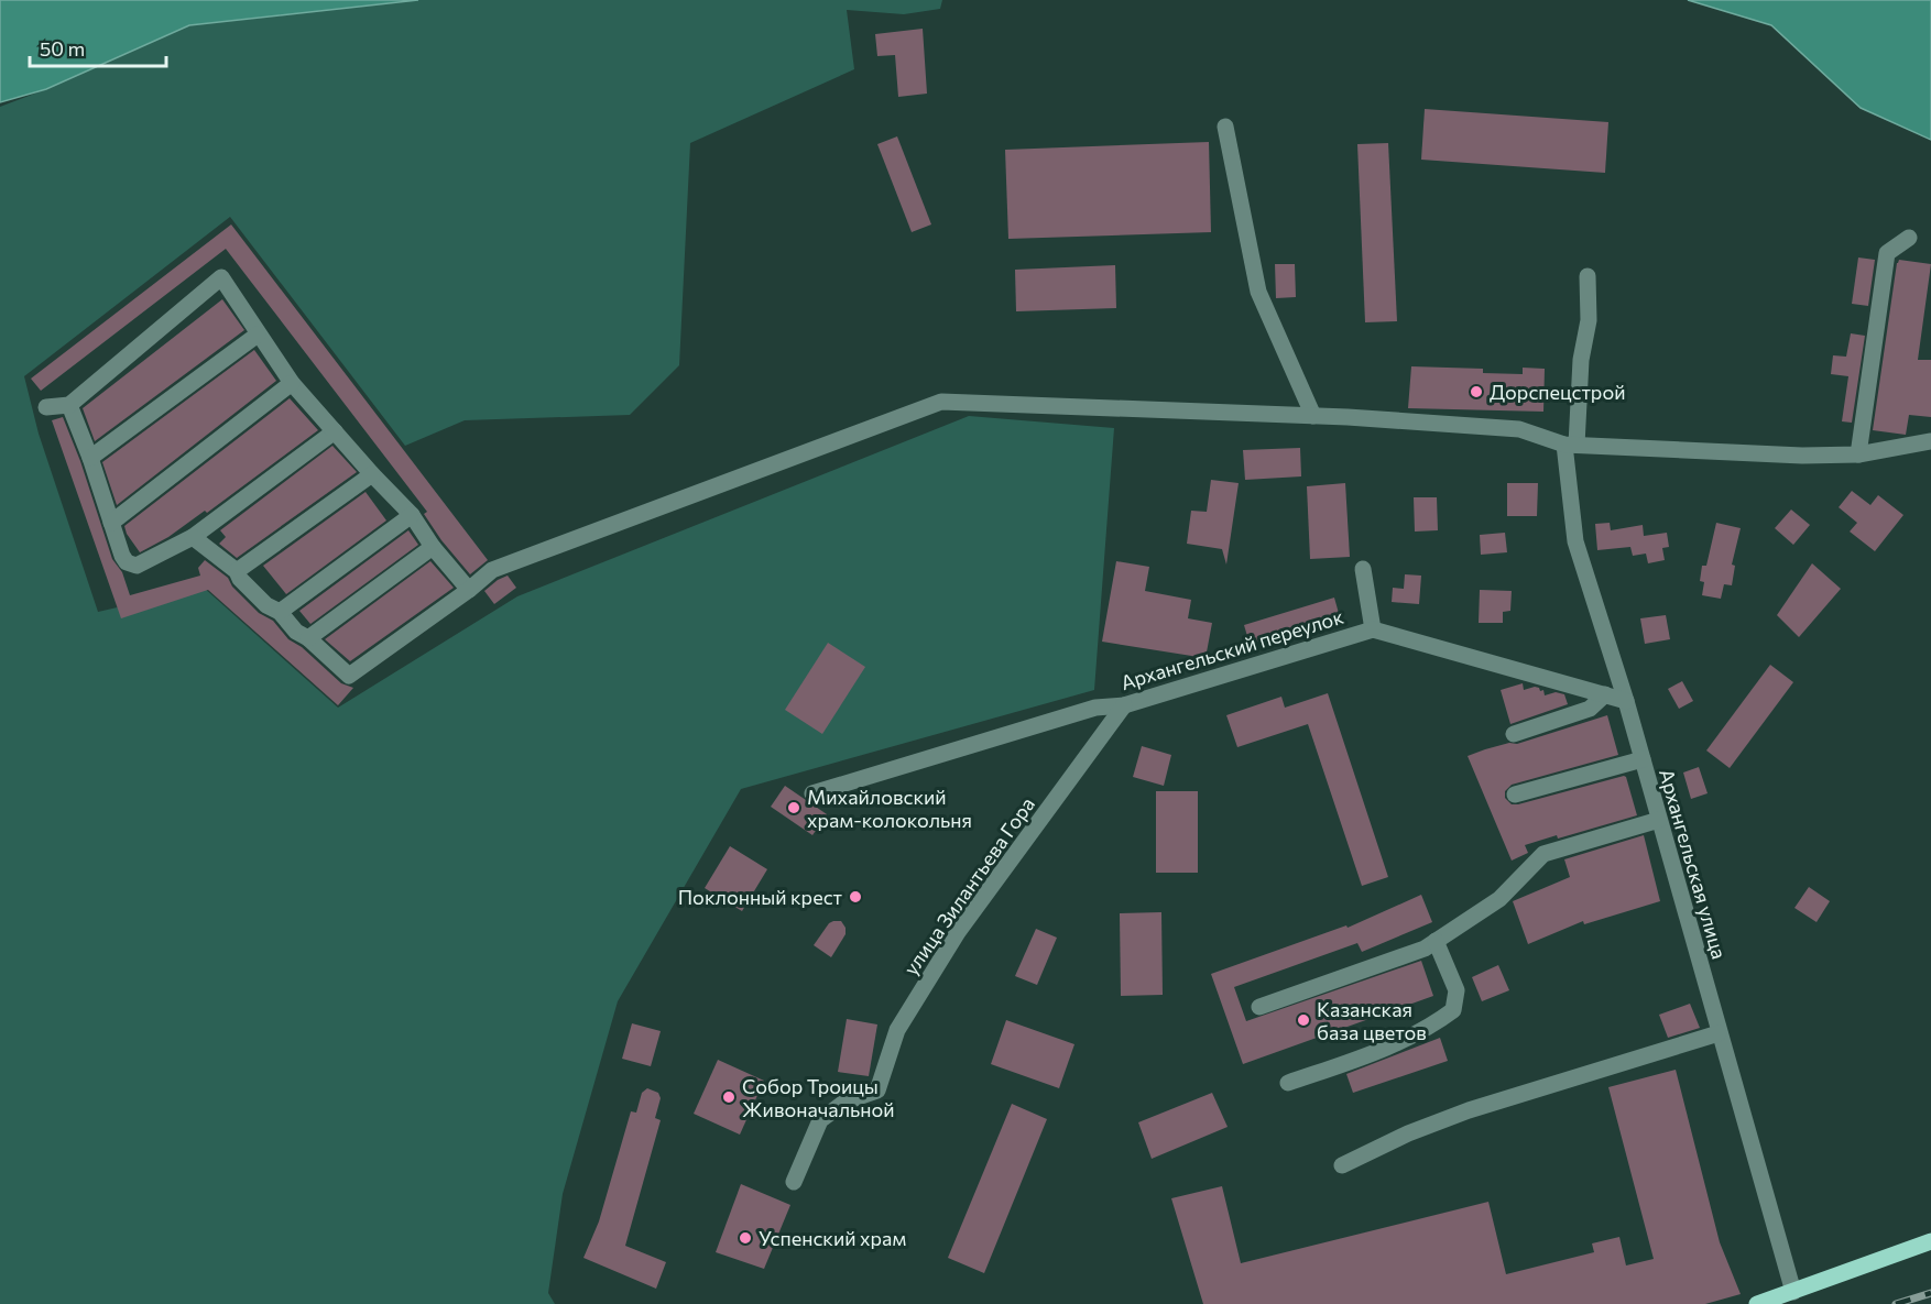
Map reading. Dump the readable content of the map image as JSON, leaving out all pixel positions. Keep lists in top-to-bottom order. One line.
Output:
{"streets":{"street":["Архангельский переулок","Архангельская улица","улица Зилантьева Гора"]},"crossings":[["Архангельский переулок","Архангельская улица"],["Архангельский переулок","улица Зилантьева Гора"]],"places":["Дорспецстрой","Михайловский храм-колокольня","Поклонный крест","Казанская база цветов","Собор Троицы Живоначальной","Успенский храм"],"scale_bar":"50 m"}
